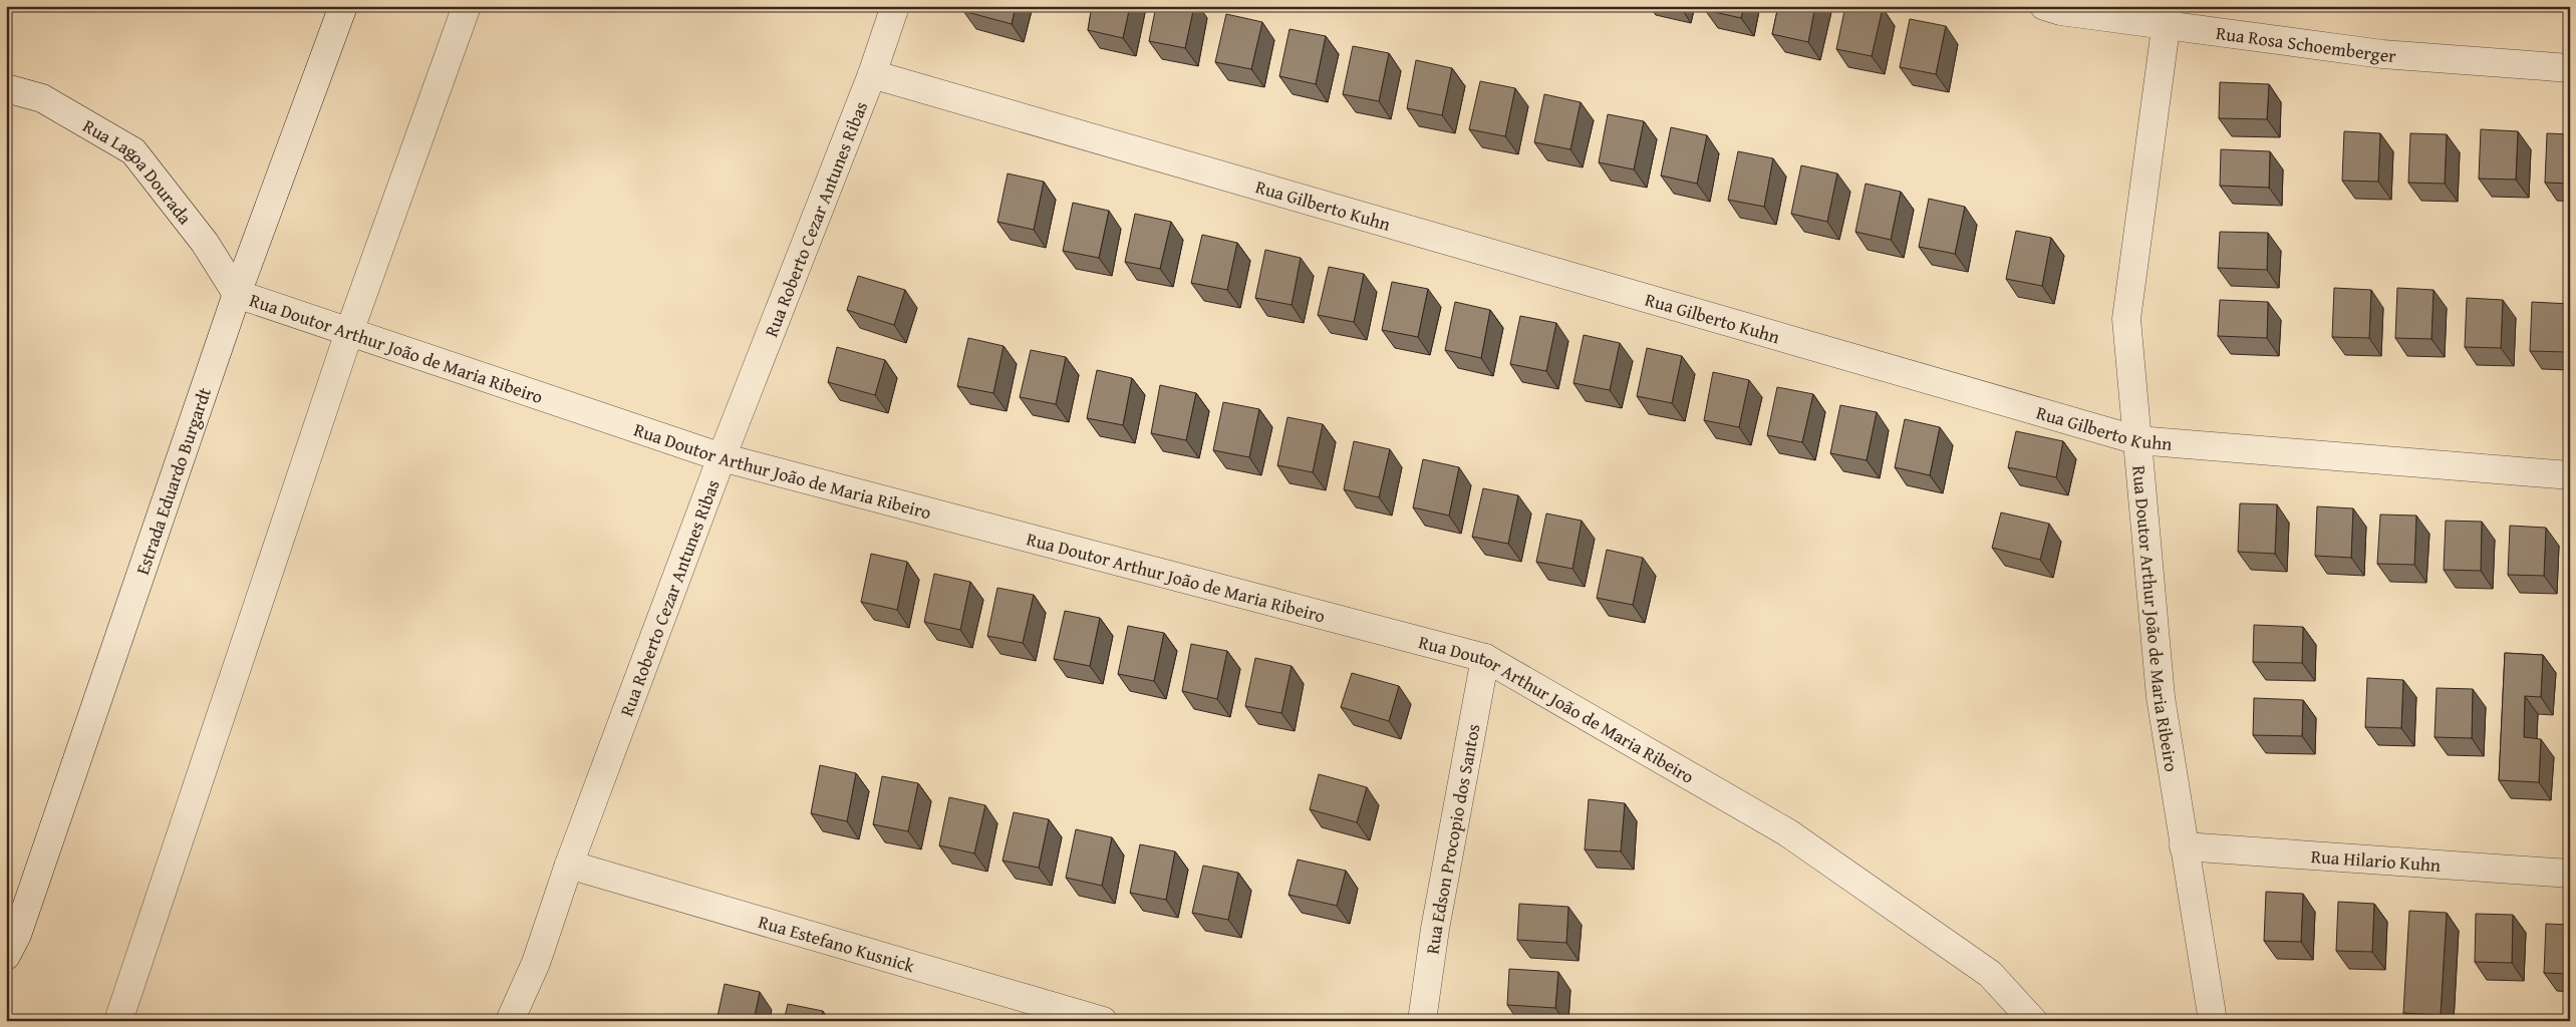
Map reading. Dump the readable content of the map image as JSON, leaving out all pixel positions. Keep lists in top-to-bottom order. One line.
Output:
{"streets":{"street":["Rua Rosa Schoemberger","Rua Lagoa Dourada","Rua Gilberto Kuhn","Rua Roberto Cezar Antunes Ribas","Rua Doutor Arthur João de Maria Ribeiro","Estrada Eduardo Burgardt","Rua Edson Procopio dos Santos","Rua Hilario Kuhn","Rua Estefano Kusnick"]},"crossings":[["Rua Rosa Schoemberger","Rua Doutor Arthur João de Maria Ribeiro"],["Rua Lagoa Dourada","Rua Doutor Arthur João de Maria Ribeiro"],["Rua Lagoa Dourada","Estrada Eduardo Burgardt"],["Rua Gilberto Kuhn","Rua Roberto Cezar Antunes Ribas"],["Rua Gilberto Kuhn","Rua Doutor Arthur João de Maria Ribeiro"],["Rua Roberto Cezar Antunes Ribas","Rua Doutor Arthur João de Maria Ribeiro"],["Rua Roberto Cezar Antunes Ribas","Rua Estefano Kusnick"],["Rua Doutor Arthur João de Maria Ribeiro","Estrada Eduardo Burgardt"],["Rua Doutor Arthur João de Maria Ribeiro","Rua Edson Procopio dos Santos"],["Rua Doutor Arthur João de Maria Ribeiro","Rua Hilario Kuhn"]]}
